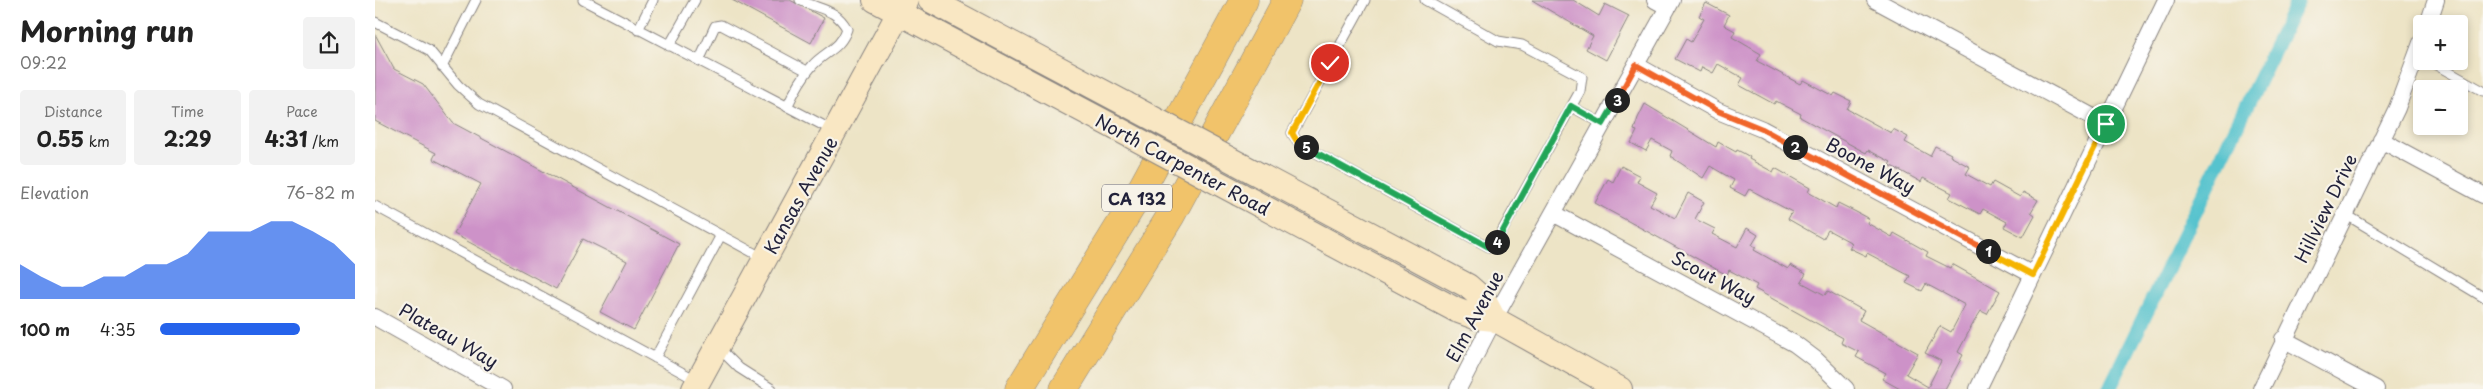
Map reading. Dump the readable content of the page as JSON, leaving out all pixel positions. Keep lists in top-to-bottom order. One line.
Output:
{"streets":{"highway":["CA 132"],"main road":["North Carpenter Road","Kansas Avenue"],"street":["Boone Way","Hillview Drive","Scout Way","Elm Avenue","Plateau Way"]},"crossings":[["North Carpenter Road","Kansas Avenue"],["North Carpenter Road","Elm Avenue"],["Boone Way","Elm Avenue"],["Scout Way","Elm Avenue"]],"page":{"heading":["Morning run","09:22"],"map_buttons":["+","−"],"stats":[["Distance","0.55 km"],["Time","2:29"],["Pace","4:31 /km"]],"pins":["3","2","5","4","1"],"chart":["Elevation","76–82 m"],"list":[{"name":"100 m","note":"4:35"}]}}
